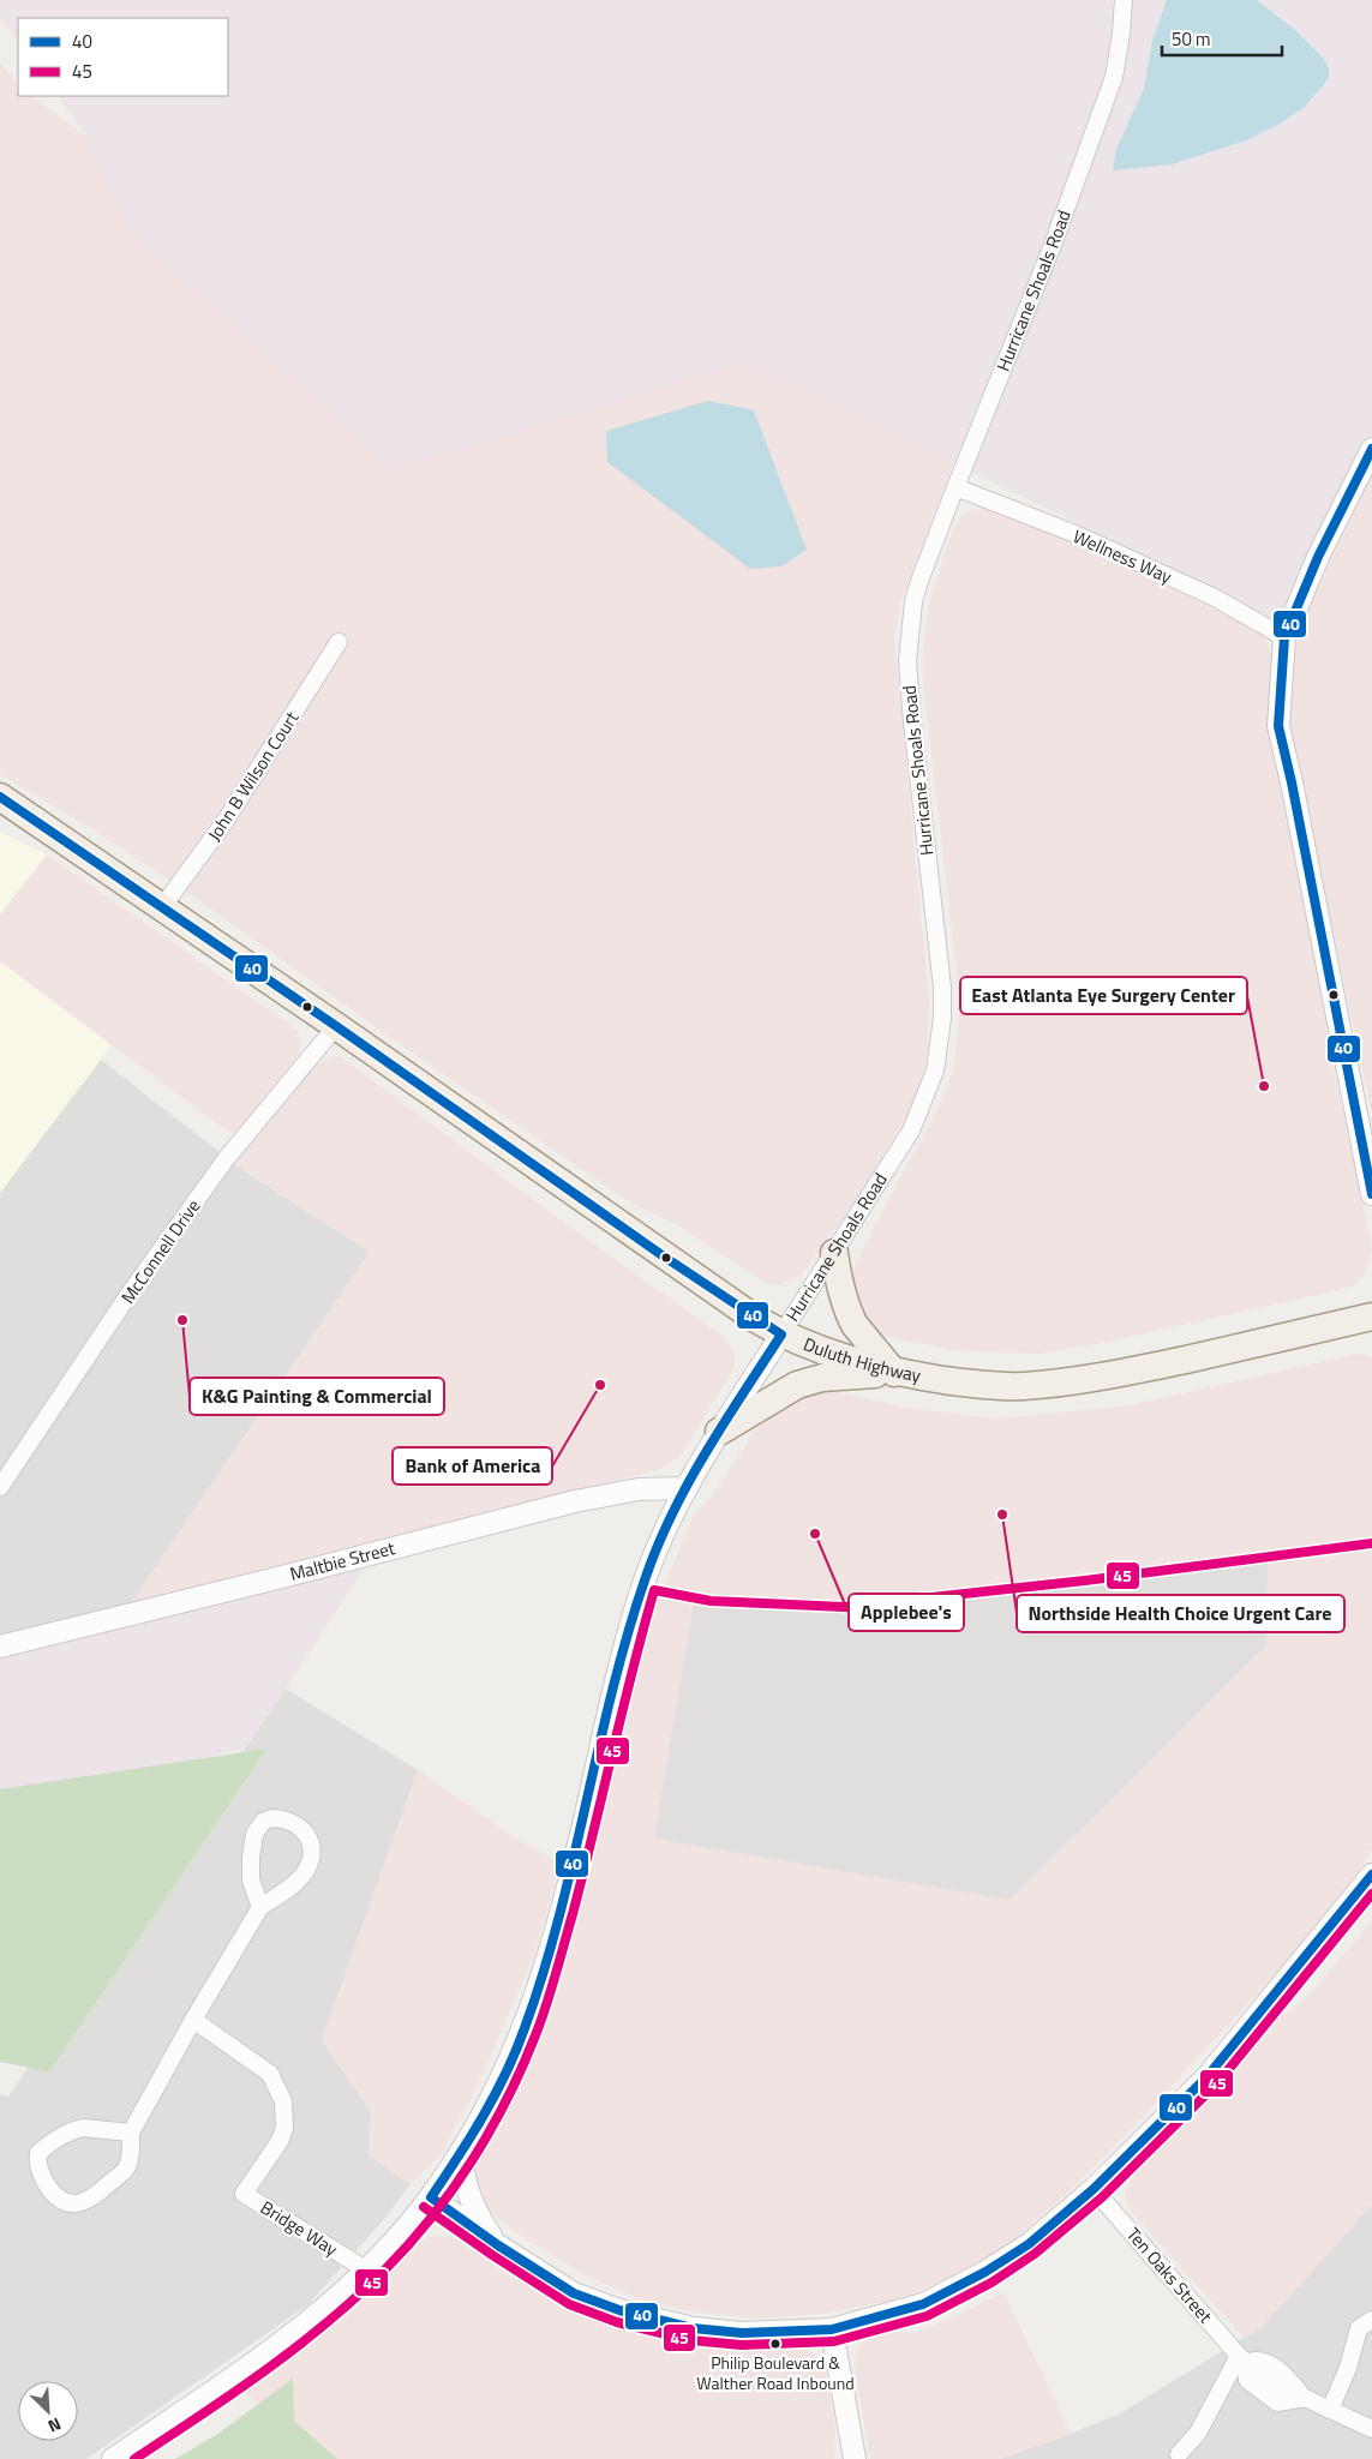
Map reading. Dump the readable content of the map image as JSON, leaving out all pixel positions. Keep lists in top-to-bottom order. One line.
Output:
{"streets":{"main road":["Duluth Highway"],"street":["Hurricane Shoals Road","Wellness Way","John B Wilson Court","McConnell Drive","Maltbie Street","Bridge Way","Ten Oaks Street"]},"crossings":[["Hurricane Shoals Road","Wellness Way"],["Hurricane Shoals Road","Duluth Highway"],["Hurricane Shoals Road","Maltbie Street"],["Hurricane Shoals Road","Bridge Way"],["John B Wilson Court","Duluth Highway"],["McConnell Drive","Duluth Highway"]],"places":["East Atlanta Eye Surgery Center","K&G Painting & Commercial","Bank of America","Northside Health Choice Urgent Care","Applebee's","Philip Boulevard & Walther Road Inbound"],"lines":["transit line 40","transit line 45"],"legend":["40","45"],"scale_bar":"50 m","north":"bottom right"}
